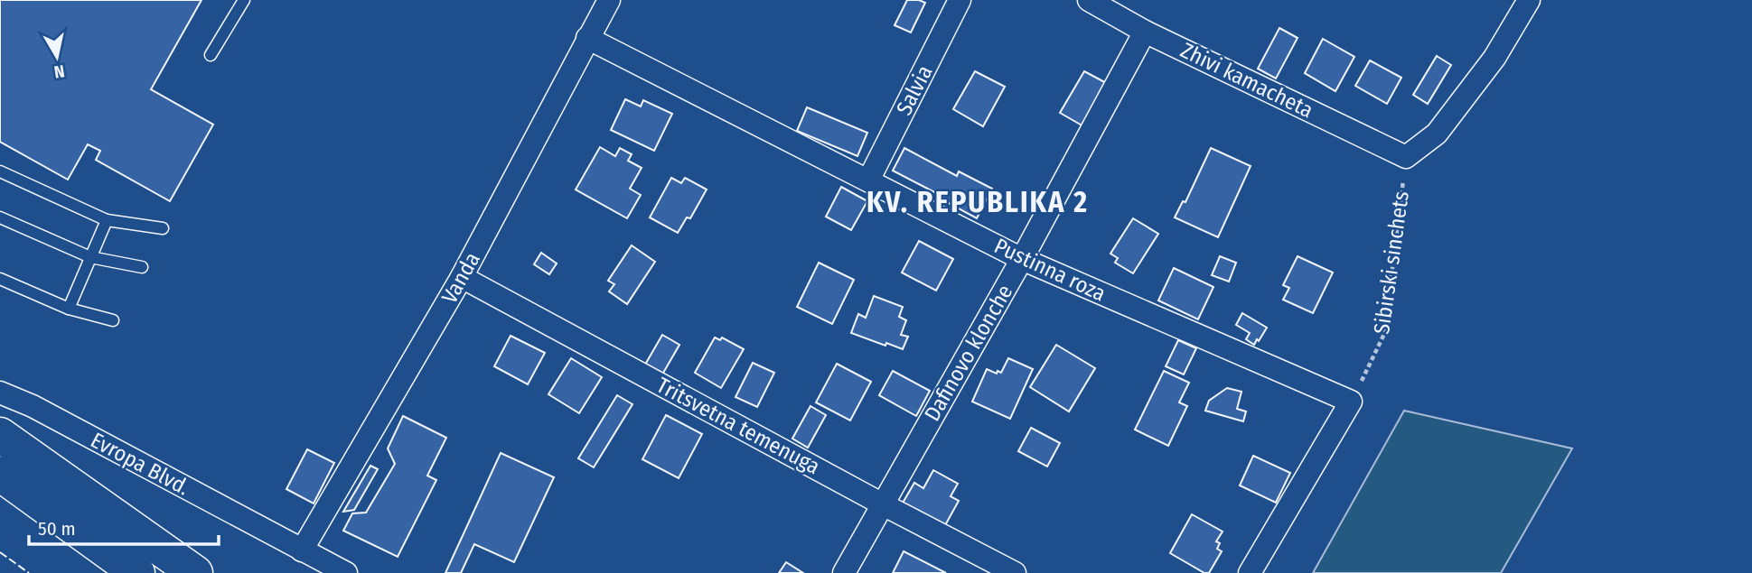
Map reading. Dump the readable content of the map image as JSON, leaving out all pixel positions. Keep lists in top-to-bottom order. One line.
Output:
{"streets":{"street":["Zhivi kamacheta","Salvia","Pustinna roza","Vanda","Dafinovo klonche","Tritsvetna temenuga","Evropa Blvd."],"path":["Sibirski sinchets"]},"crossings":[["Zhivi kamacheta","Sibirski sinchets"],["Zhivi kamacheta","Dafinovo klonche"],["Salvia","Pustinna roza"],["Sibirski sinchets","Pustinna roza"],["Pustinna roza","Vanda"],["Pustinna roza","Dafinovo klonche"],["Vanda","Tritsvetna temenuga"],["Vanda","Evropa Blvd."],["Dafinovo klonche","Tritsvetna temenuga"]],"districts":["KV. REPUBLIKA 2"],"scale_bar":"50 m","north":"bottom"}
